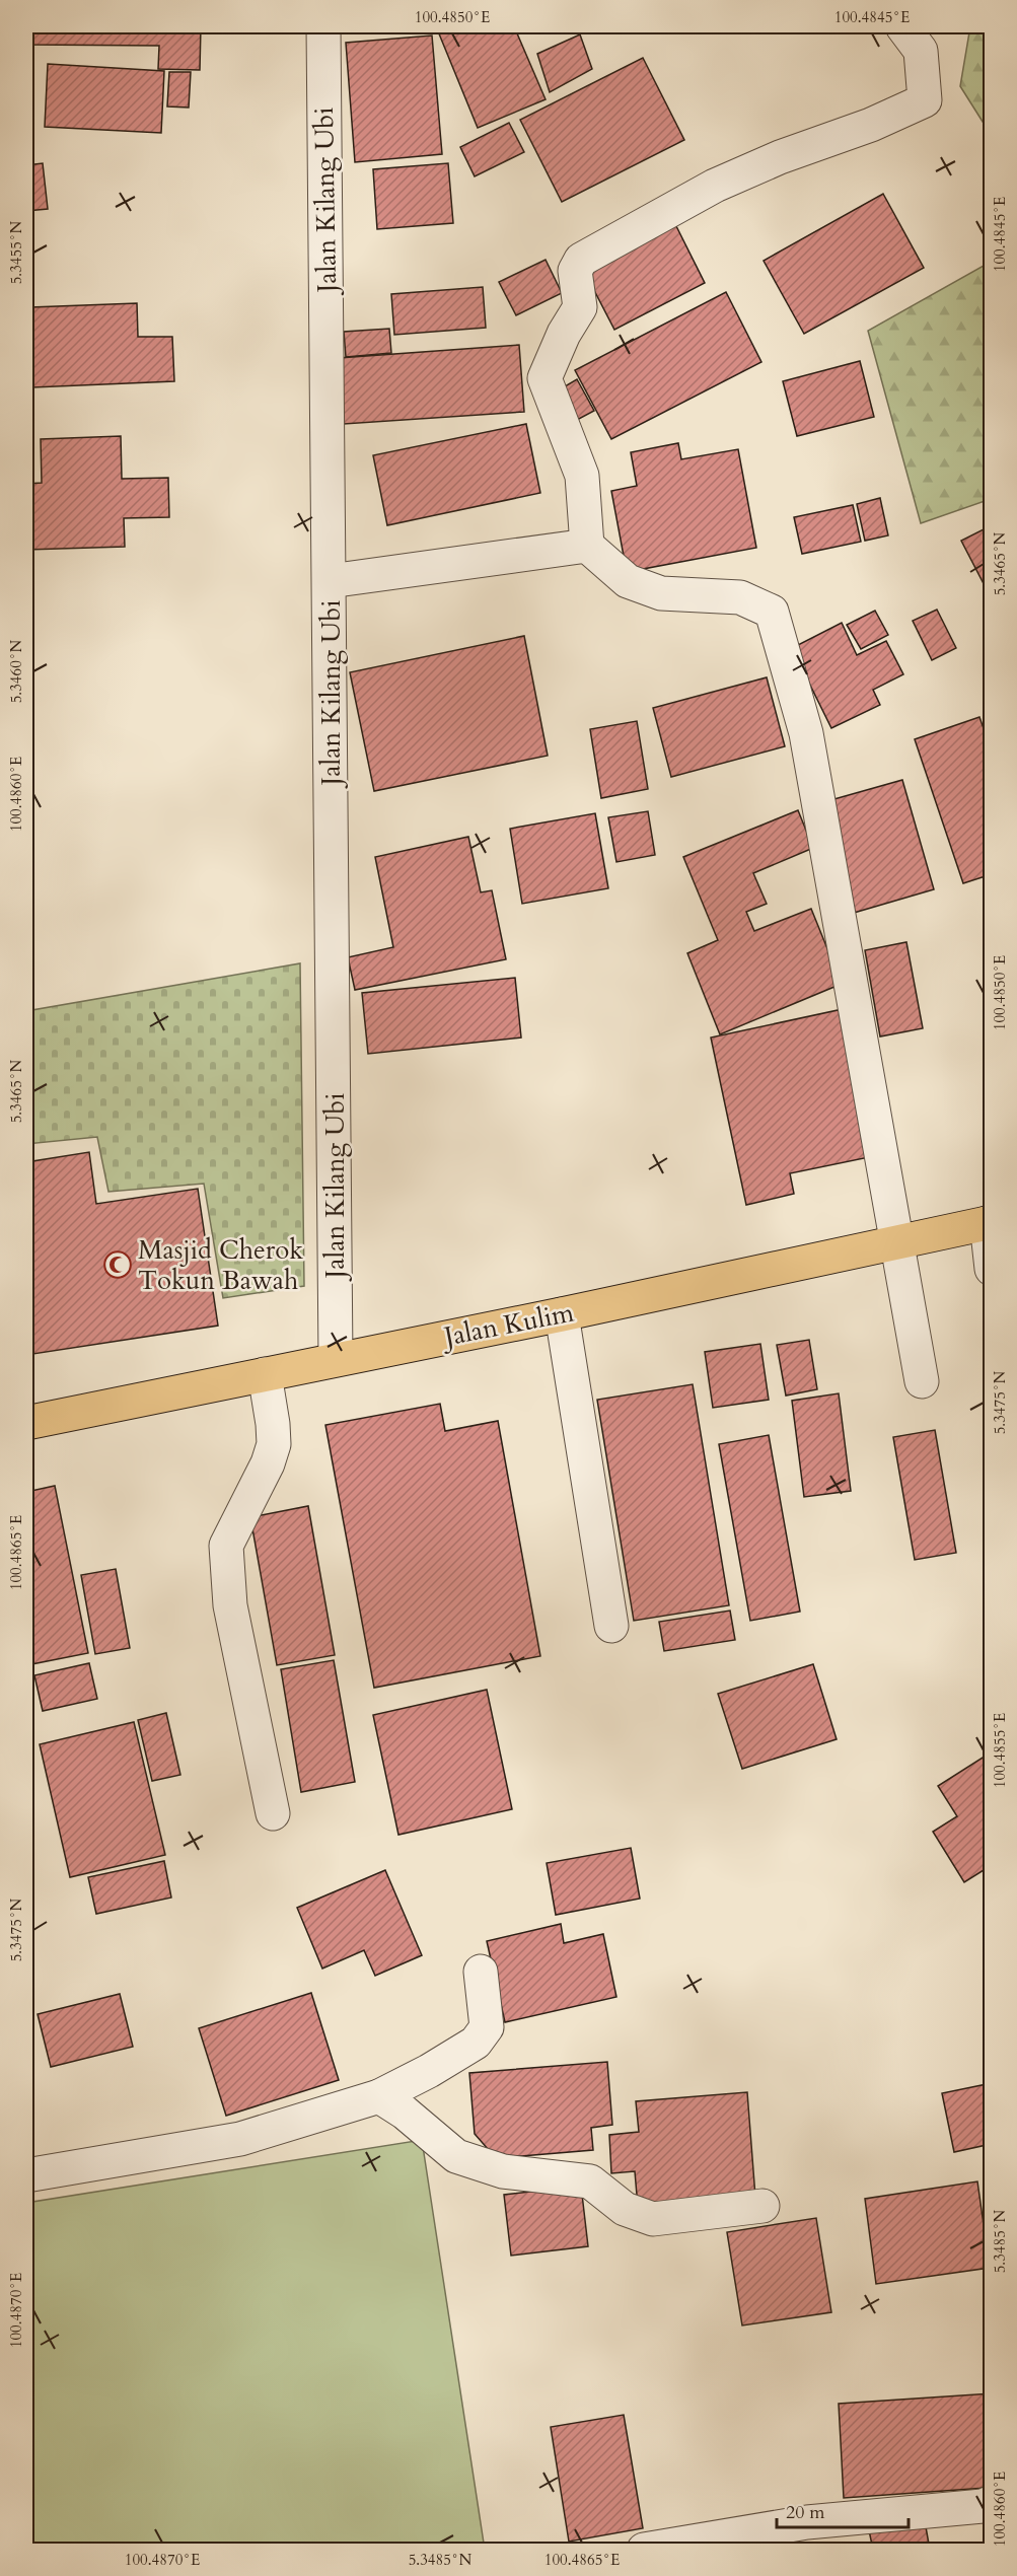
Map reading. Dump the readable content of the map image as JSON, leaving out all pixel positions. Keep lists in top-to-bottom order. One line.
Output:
{"streets":{"main road":["Jalan Kulim"],"street":["Jalan Kilang Ubi"]},"crossings":[["Jalan Kilang Ubi","Jalan Kulim"]],"places":{"mosque":["Masjid Cherok Tokun Bawah"]},"scale_bar":"20 m","coordinates":["100.4850°E","100.4845°E","5.3455°N","5.3465°N","5.3460°N","100.4860°E","5.3475°N","100.4865°E","100.4855°E","5.3485°N","100.4870°E"]}
